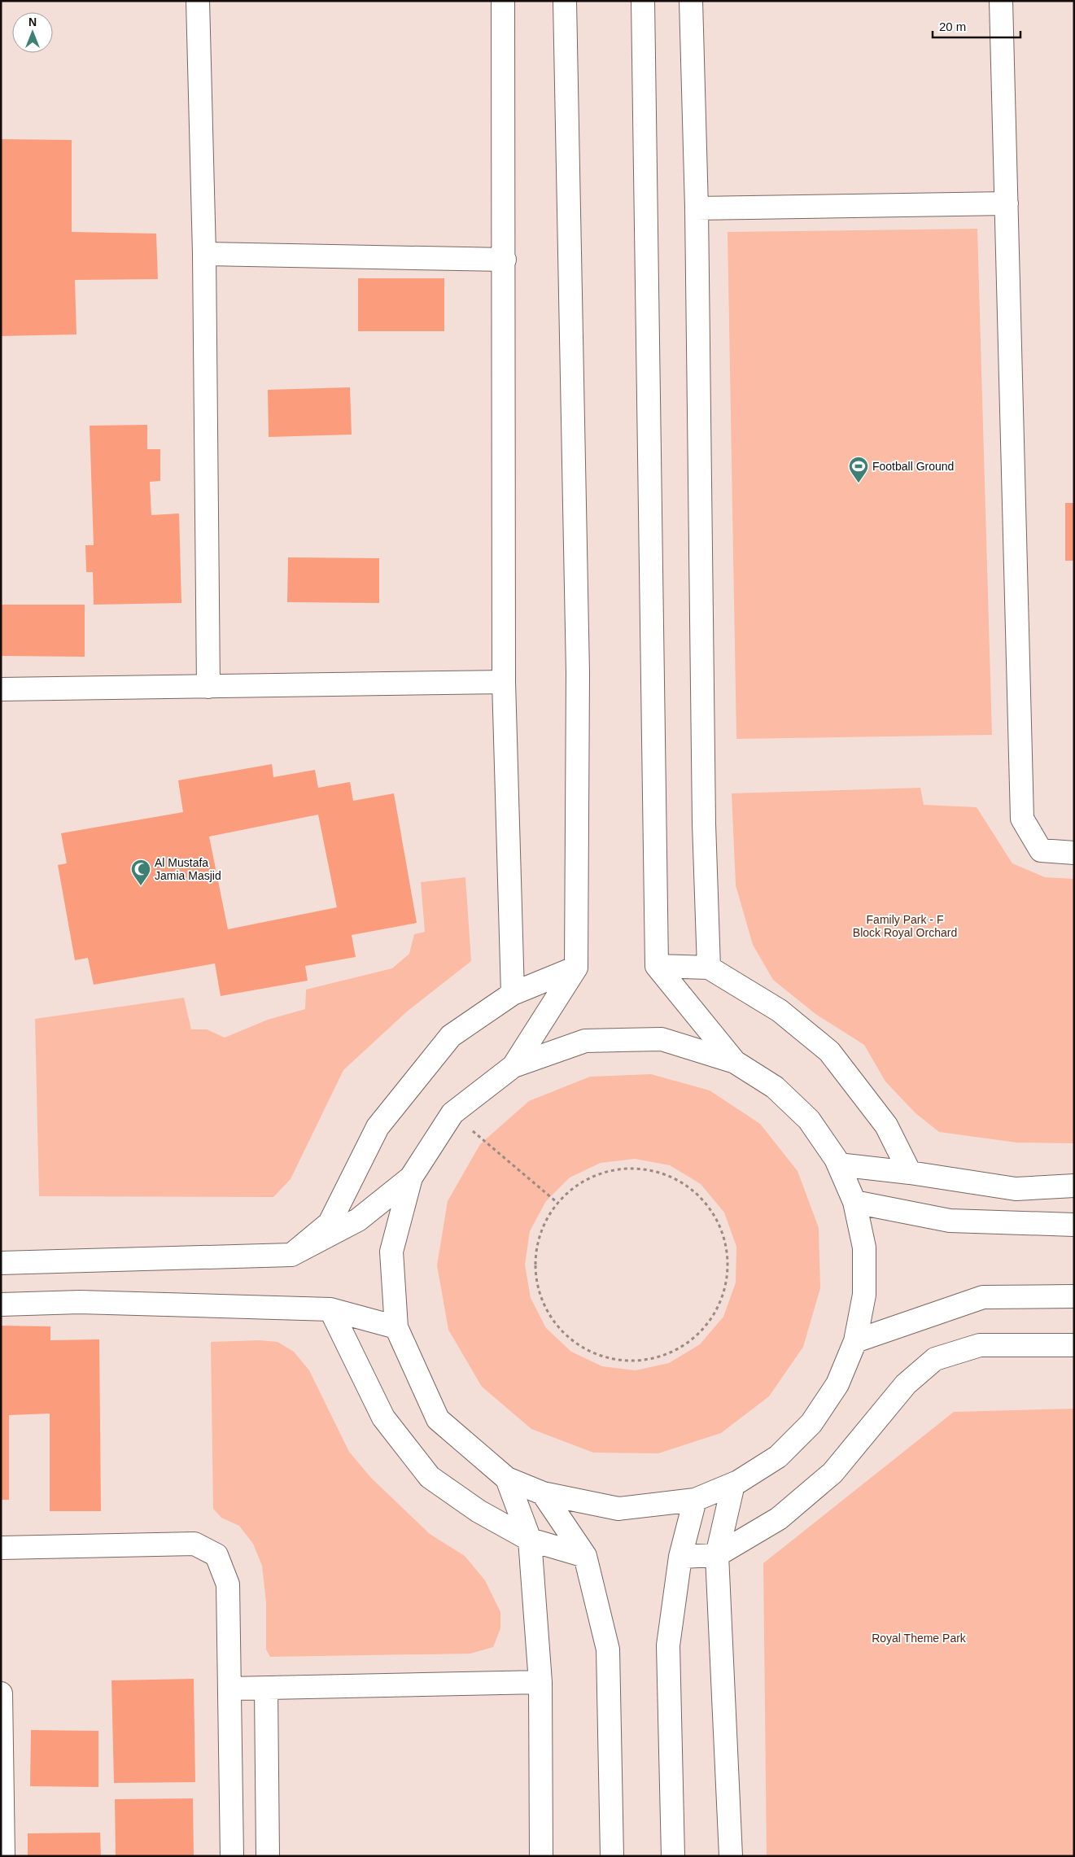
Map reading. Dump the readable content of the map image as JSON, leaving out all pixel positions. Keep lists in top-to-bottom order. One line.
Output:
{"parks":["Family Park - F Block Royal Orchard","Royal Theme Park"],"places":{"sports":["Football Ground"],"mosque":["Al Mustafa Jamia Masjid"]},"scale_bar":"20 m","north":"top"}
